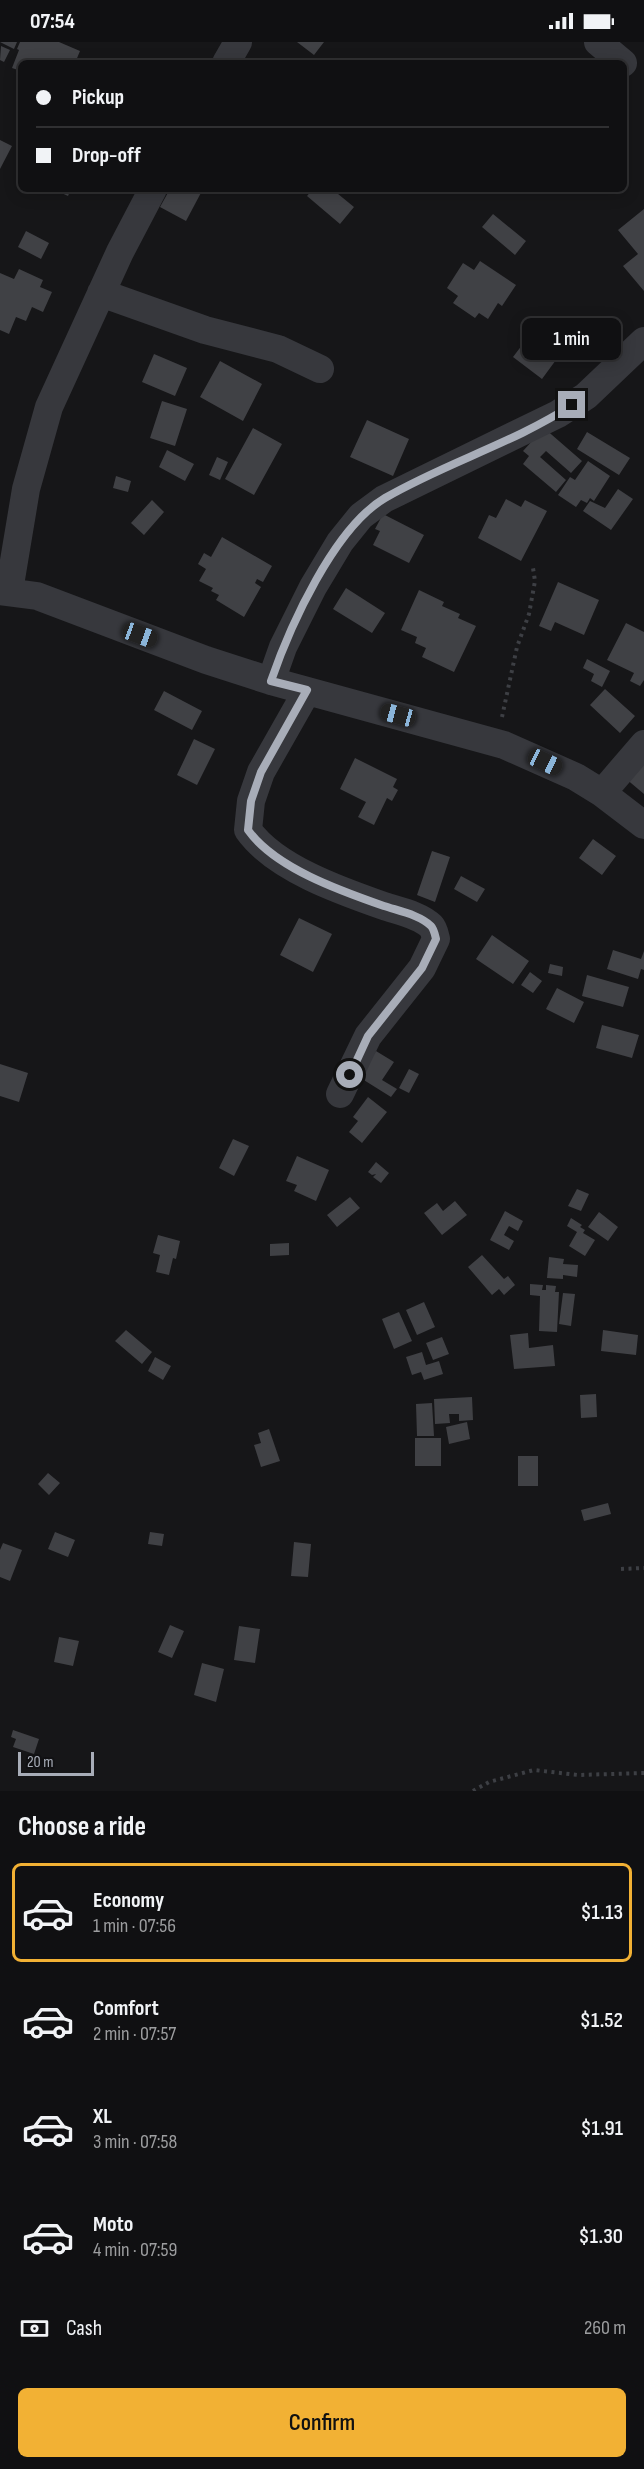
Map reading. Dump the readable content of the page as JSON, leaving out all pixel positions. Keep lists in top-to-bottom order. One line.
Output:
{"scale_bar":"20 m","page":{"status":"07:54","banner":["Pickup","Drop-off"],"bubble":"1 min","scale":"20 m","heading":"Choose a ride","list":[{"name":"Economy","note":"1 min · 07:56","value":"$1.13"},{"name":"Comfort","note":"2 min · 07:57","value":"$1.52"},{"name":"XL","note":"3 min · 07:58","value":"$1.91"},{"name":"Moto","note":"4 min · 07:59","value":"$1.30"}],"pay":["Cash","260 m"],"buttons":"Confirm"}}
